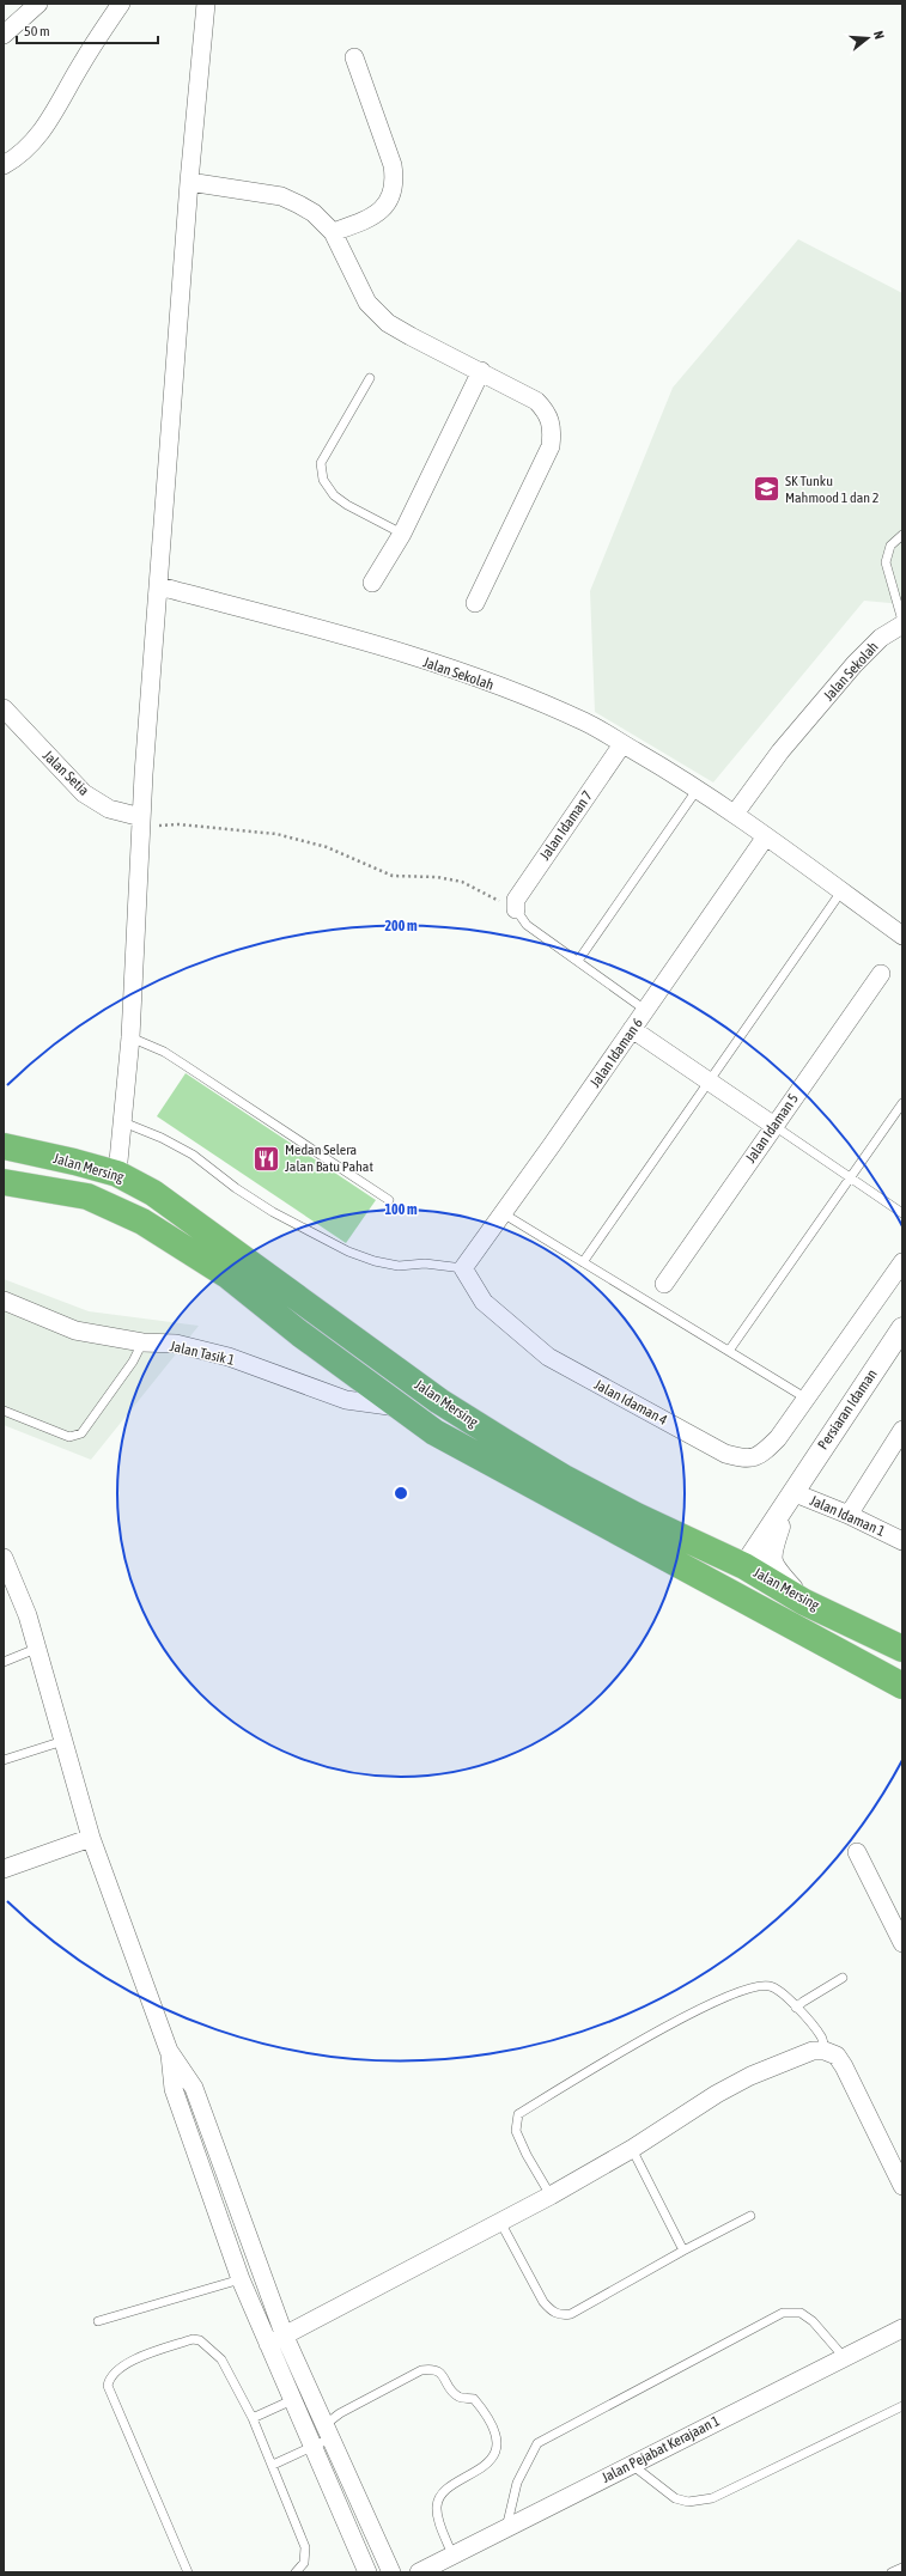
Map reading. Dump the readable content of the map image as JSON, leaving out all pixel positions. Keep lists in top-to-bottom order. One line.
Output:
{"streets":{"highway":["Jalan Mersing"],"street":["Jalan Sekolah","Jalan Setia","Jalan Idaman 7","Jalan Idaman 6","Jalan Idaman 5","Jalan Tasik 1","Jalan Idaman 4","Persiaran Idaman","Jalan Idaman 1","Jalan Pejabat Kerajaan 1"]},"crossings":[["Jalan Sekolah","Jalan Idaman 7"],["Jalan Sekolah","Jalan Idaman 6"],["Jalan Idaman 6","Jalan Idaman 4"],["Jalan Mersing","Persiaran Idaman"],["Persiaran Idaman","Jalan Idaman 1"]],"places":{"school or university":["SK Tunku Mahmood 1 dan 2"],"restaurant":["Medan Selera Jalan Batu Pahat"]},"scale_bar":"50 m","north":"right","rings":["200 m","100 m"]}
